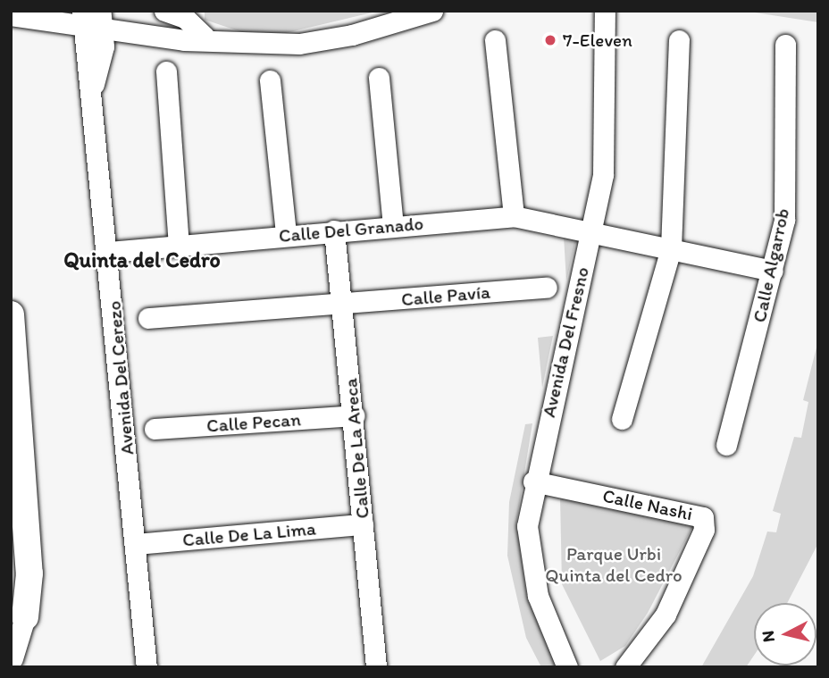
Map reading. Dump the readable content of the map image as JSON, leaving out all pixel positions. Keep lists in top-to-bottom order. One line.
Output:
{"streets":{"street":["Calle Del Granado","Calle Algarrob","Calle Pavía","Avenida Del Fresno","Avenida Del Cerezo","Calle Pecan","Calle De La Areca","Calle Nashi","Calle De La Lima"]},"crossings":[["Calle Del Granado","Calle Algarrob"],["Calle Del Granado","Avenida Del Fresno"],["Calle Del Granado","Avenida Del Cerezo"],["Calle Del Granado","Calle De La Areca"],["Calle Pavía","Calle De La Areca"],["Avenida Del Fresno","Calle Nashi"],["Avenida Del Cerezo","Calle De La Lima"],["Calle Pecan","Calle De La Areca"],["Calle De La Areca","Calle De La Lima"]],"districts":["Quinta del Cedro"],"parks":["Parque Urbi Quinta del Cedro"],"places":["7-Eleven"],"north":"left"}
